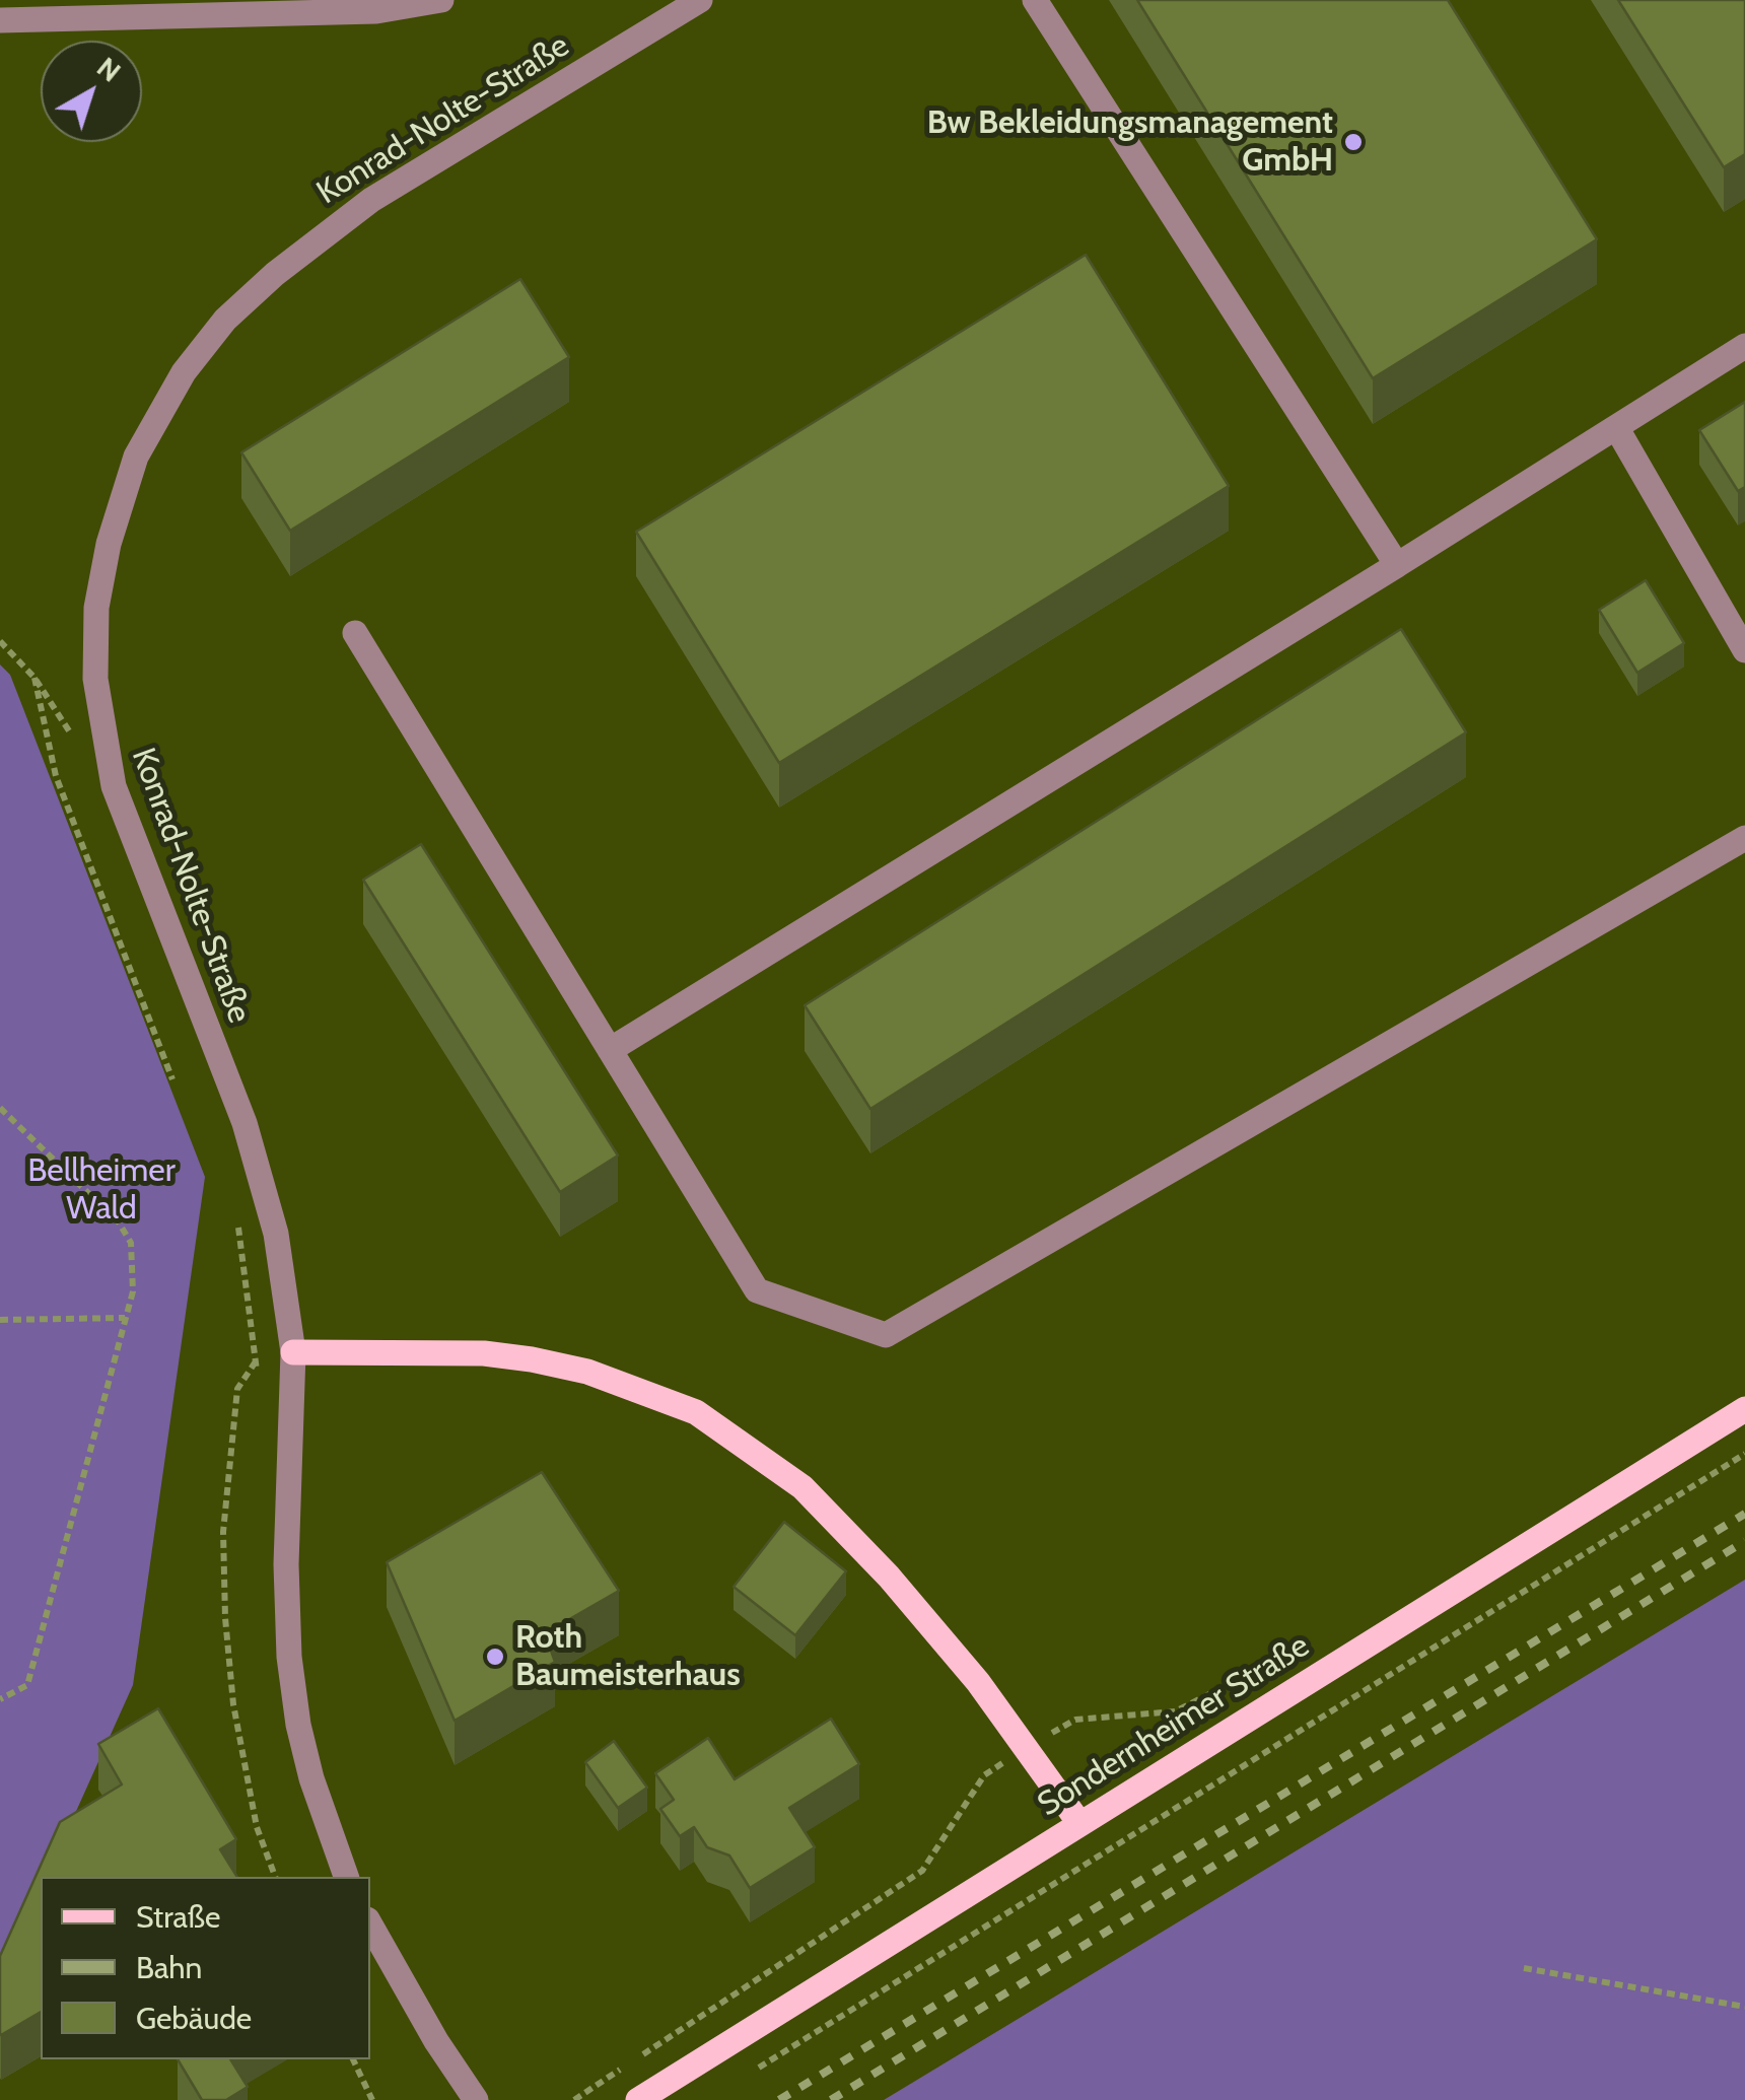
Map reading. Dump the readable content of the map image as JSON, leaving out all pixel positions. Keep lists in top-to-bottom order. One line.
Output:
{"streets":{"main road":["Sondernheimer Straße"],"street":["Konrad-Nolte-Straße"]},"parks":["Bellheimer Wald"],"places":["Bw Bekleidungsmanagement GmbH","Roth Baumeisterhaus"],"legend":["Straße","Bahn","Gebäude"],"north":"top right"}
